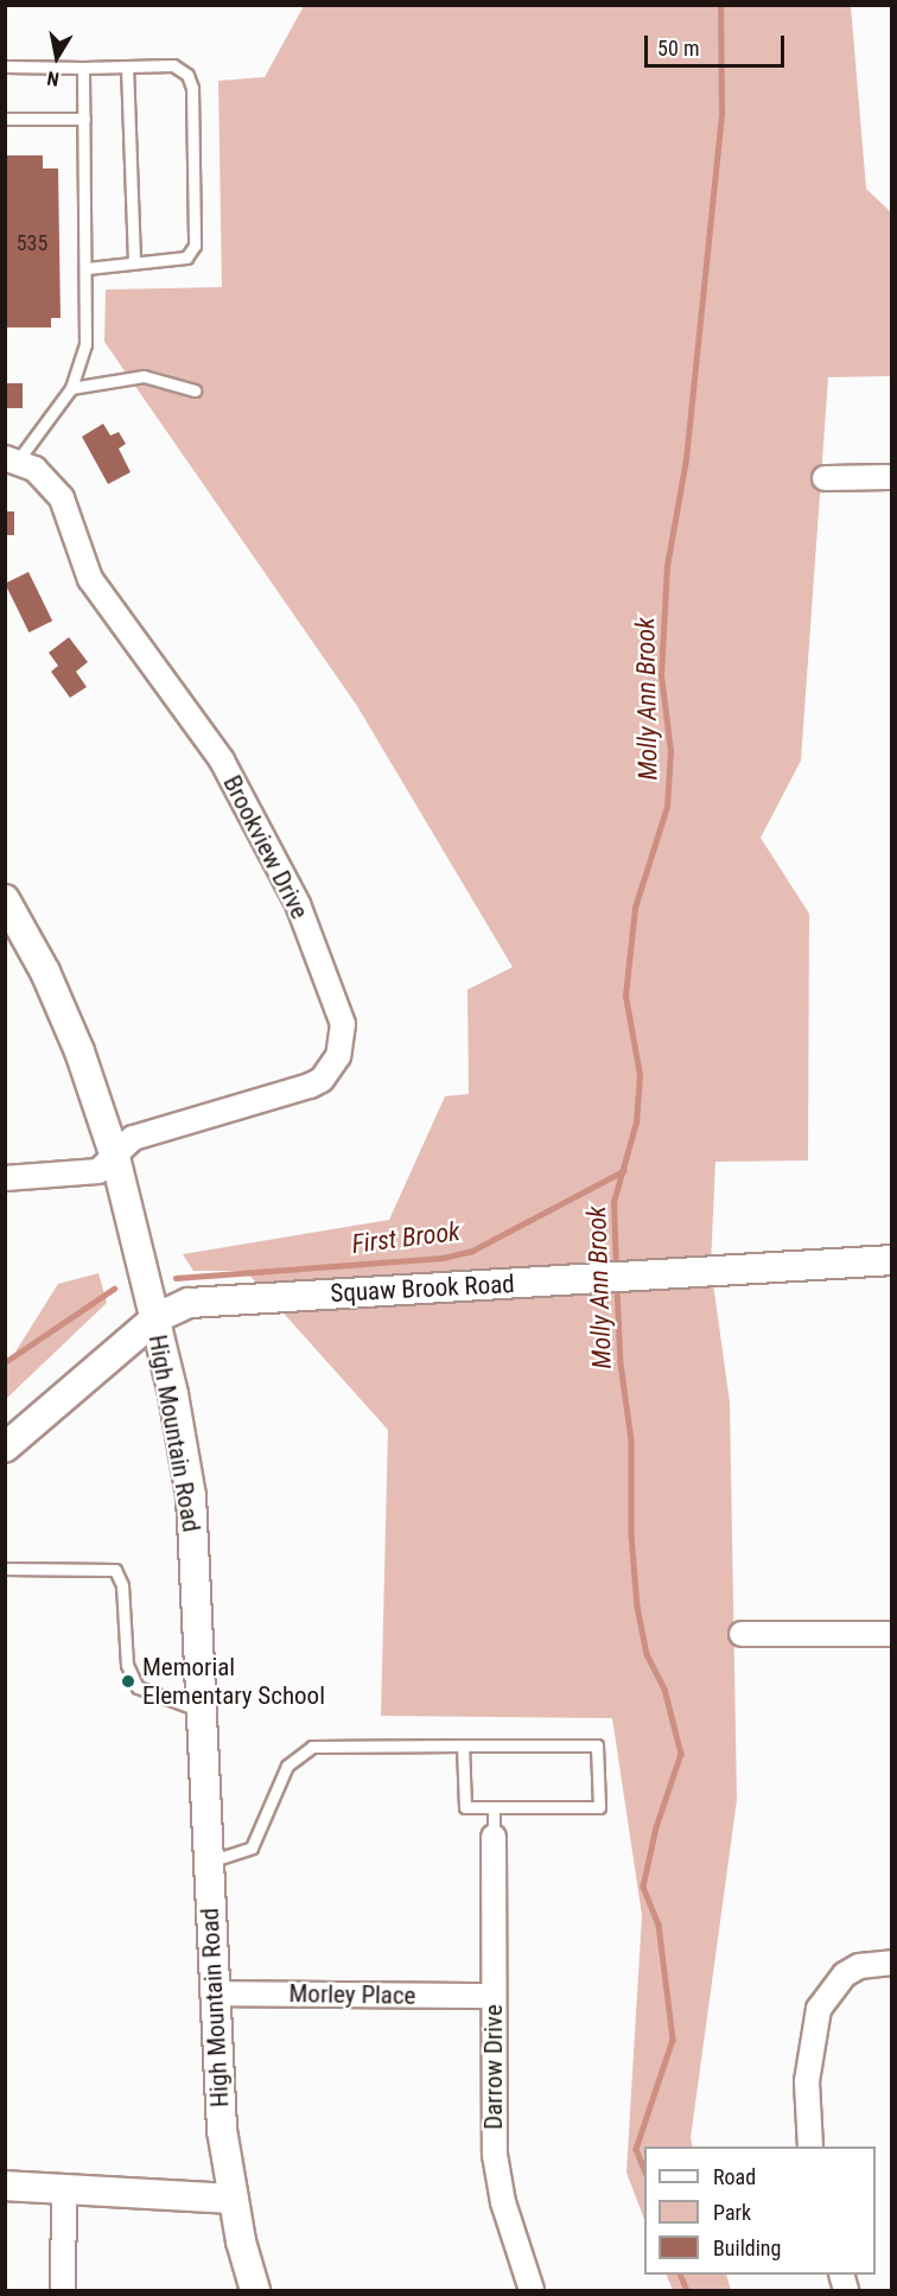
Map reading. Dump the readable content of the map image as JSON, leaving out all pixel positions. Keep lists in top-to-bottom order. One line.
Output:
{"streets":{"street":["Brookview Drive","Squaw Brook Road","High Mountain Road","Morley Place","Darrow Drive"]},"crossings":[["Brookview Drive","High Mountain Road"],["Squaw Brook Road","High Mountain Road"],["High Mountain Road","Morley Place"],["Morley Place","Darrow Drive"]],"water":["Molly Ann Brook","First Brook"],"places":["Memorial Elementary School"],"house_numbers":["535"],"legend":["Road","Park","Building"],"scale_bar":"50 m","north":"bottom"}
